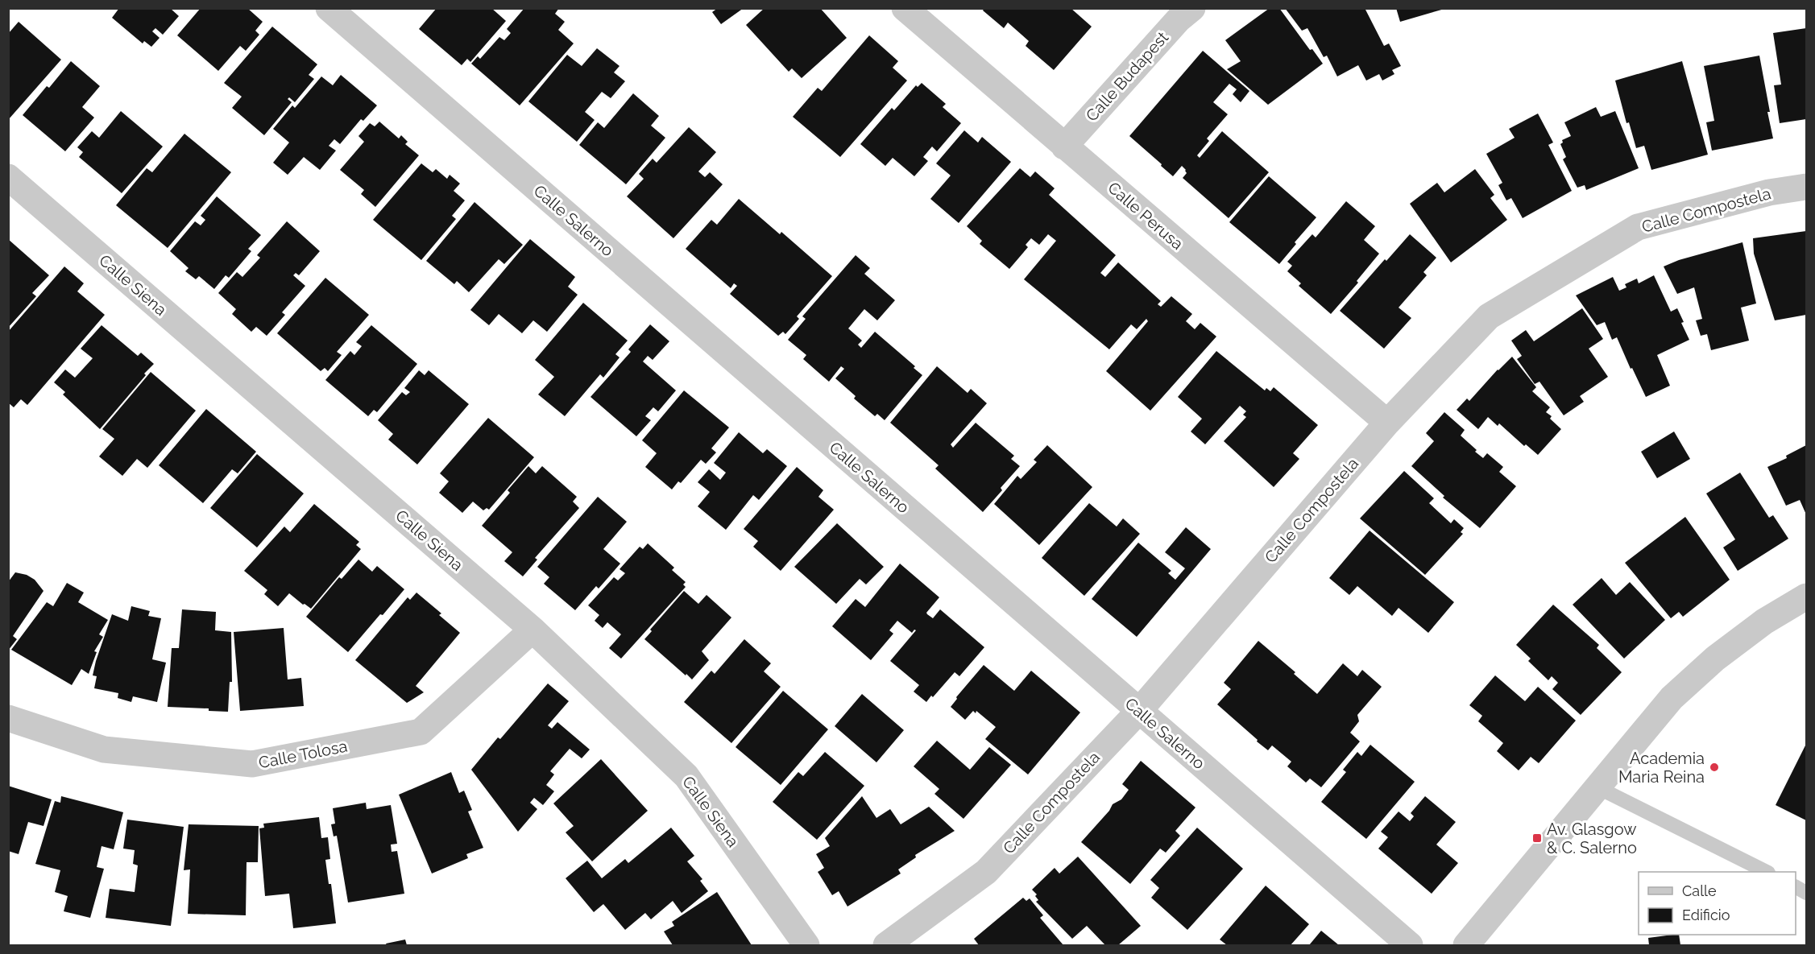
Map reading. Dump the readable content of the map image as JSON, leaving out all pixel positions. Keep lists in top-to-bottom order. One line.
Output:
{"streets":{"street":["Calle Budapest","Calle Compostela","Calle Perusa","Calle Salerno","Calle Siena","Calle Tolosa"]},"crossings":[["Calle Budapest","Calle Perusa"],["Calle Compostela","Calle Perusa"],["Calle Compostela","Calle Salerno"],["Calle Siena","Calle Tolosa"]],"places":{"other":["Academia Maria Reina"],"transit":["Av. Glasgow & C. Salerno"]},"legend":["Calle","Edificio"]}
